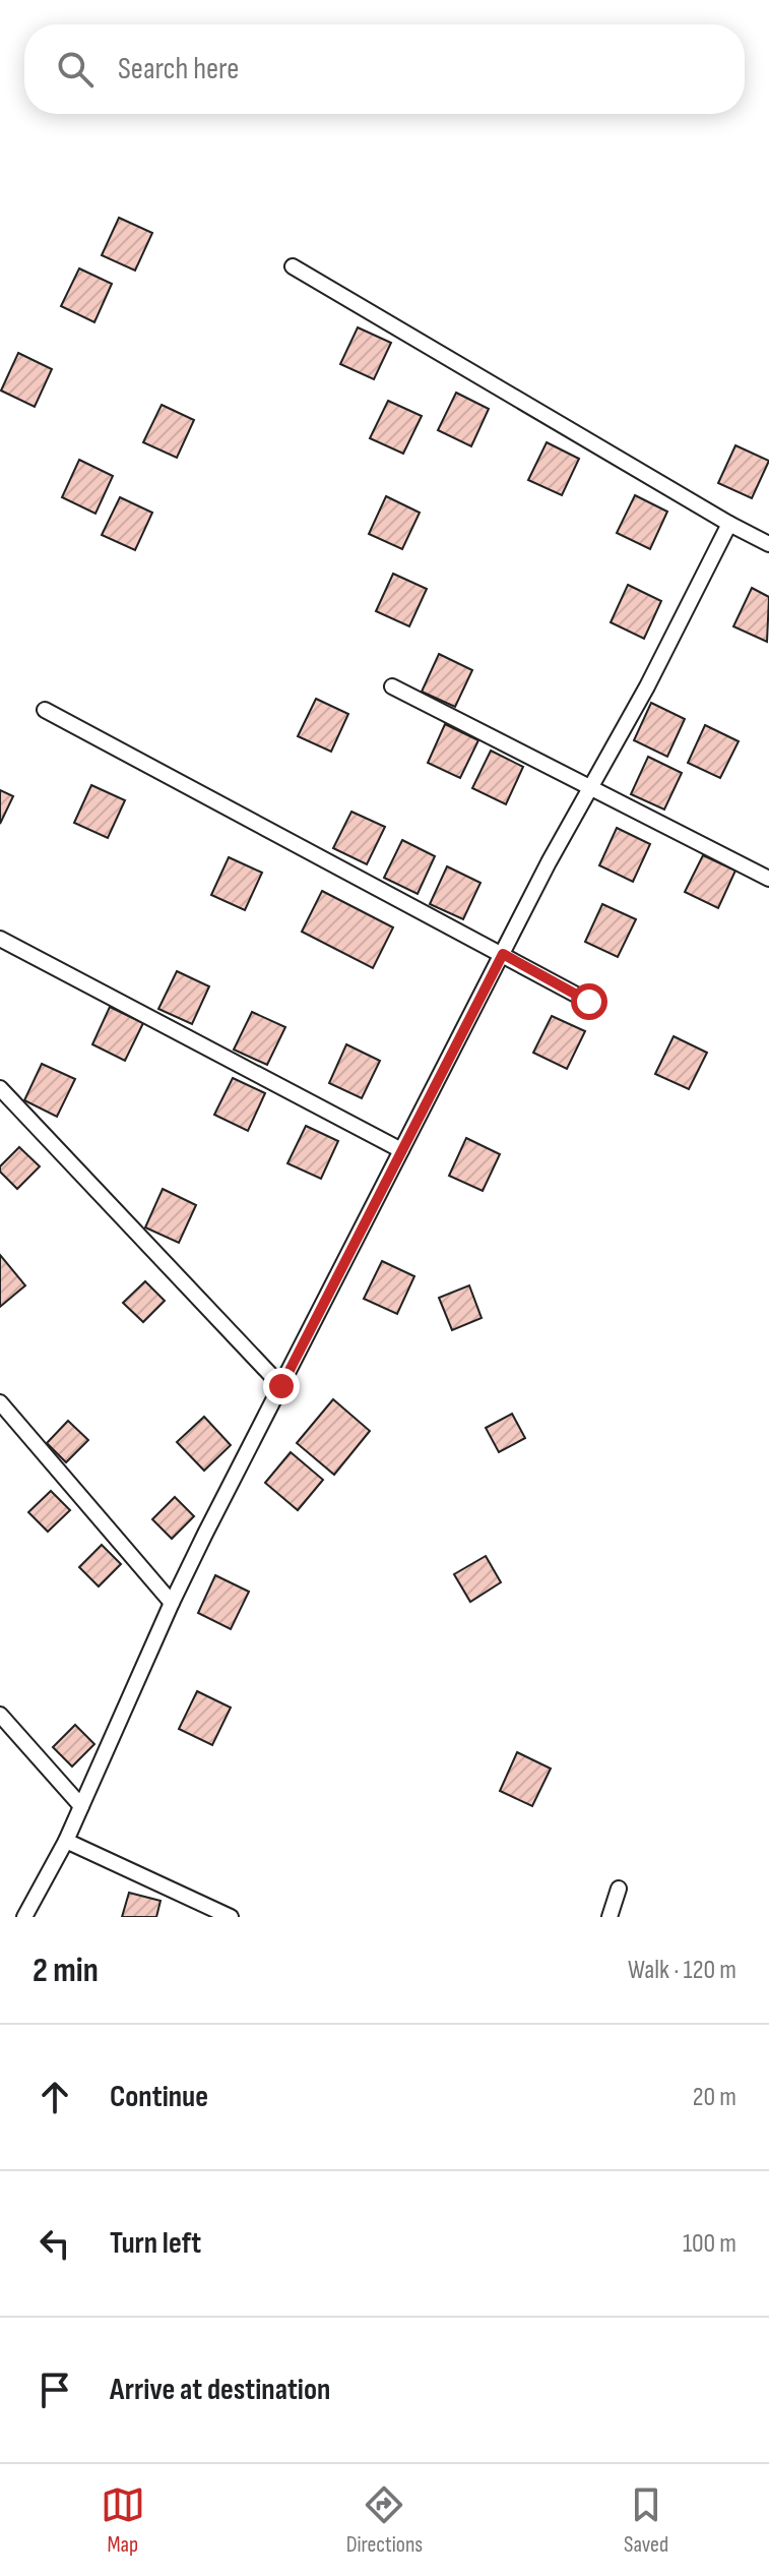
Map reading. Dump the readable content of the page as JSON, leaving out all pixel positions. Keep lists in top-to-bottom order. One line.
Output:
{"page":{"search":"Search here","heading":["2 min","Walk · 120 m"],"list":[["Continue","20 m"],["Turn left","100 m"],"Arrive at destination"],"nav":["Map","Directions","Saved"]}}
